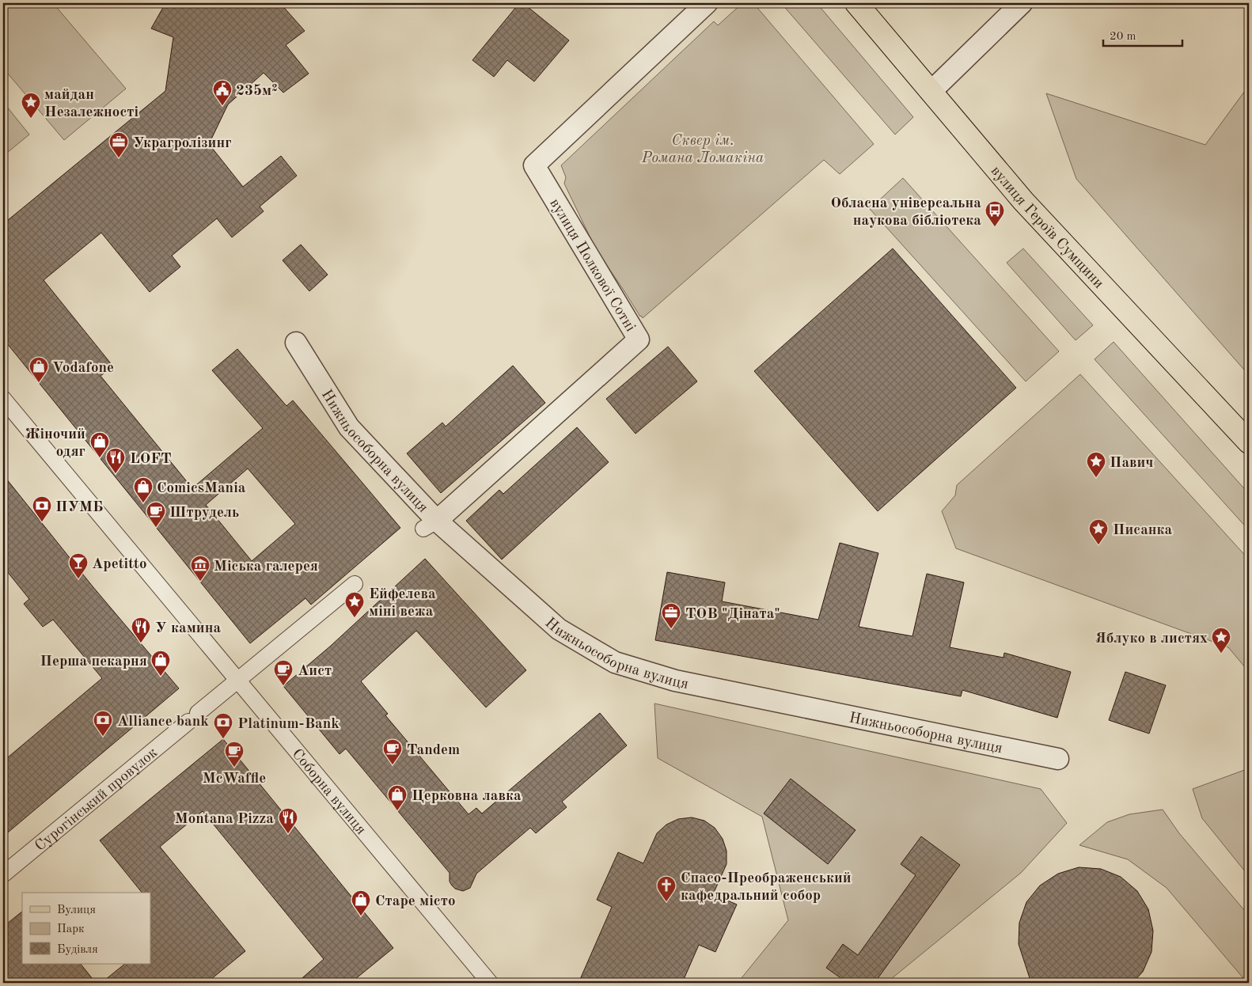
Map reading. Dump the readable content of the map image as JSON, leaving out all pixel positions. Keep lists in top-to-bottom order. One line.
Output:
{"streets":{"main road":["вулиця Героїв Сумщини"],"street":["вулиця Полкової Сотні","Нижньособорна вулиця","Соборна вулиця","Сурогінський провулок"]},"crossings":[["вулиця Полкової Сотні","Нижньособорна вулиця"],["Соборна вулиця","Сурогінський провулок"]],"parks":["Сквер ім. Романа Ломакіна"],"places":{"public building":["235м²"],"place":["майдан Незалежності","Павич","Писанка","Ейфелева міні вежа","Яблуко в листях"],"office":["Украгролізинг","ТОВ \"Діната\""],"bus stop":["Обласна універсальна наукова бібліотека"],"shop":["Vodafone","Жіночий одяг","ComicsMania","Перша пекарня","Церковна лавка","Старе місто"],"restaurant":["LOFT","У камина","Montana Pizza"],"bank":["ПУМБ","Alliance bank","Platinum-Bank"],"cafe":["Штрудель","Аист","Tandem","McWaffle"],"bar":["Apetitto"],"museum":["Міська галерея"],"church":["Спасо-Преображенський кафедральний собор"]},"legend":["Вулиця","Парк","Будівля"],"scale_bar":"20 m"}
